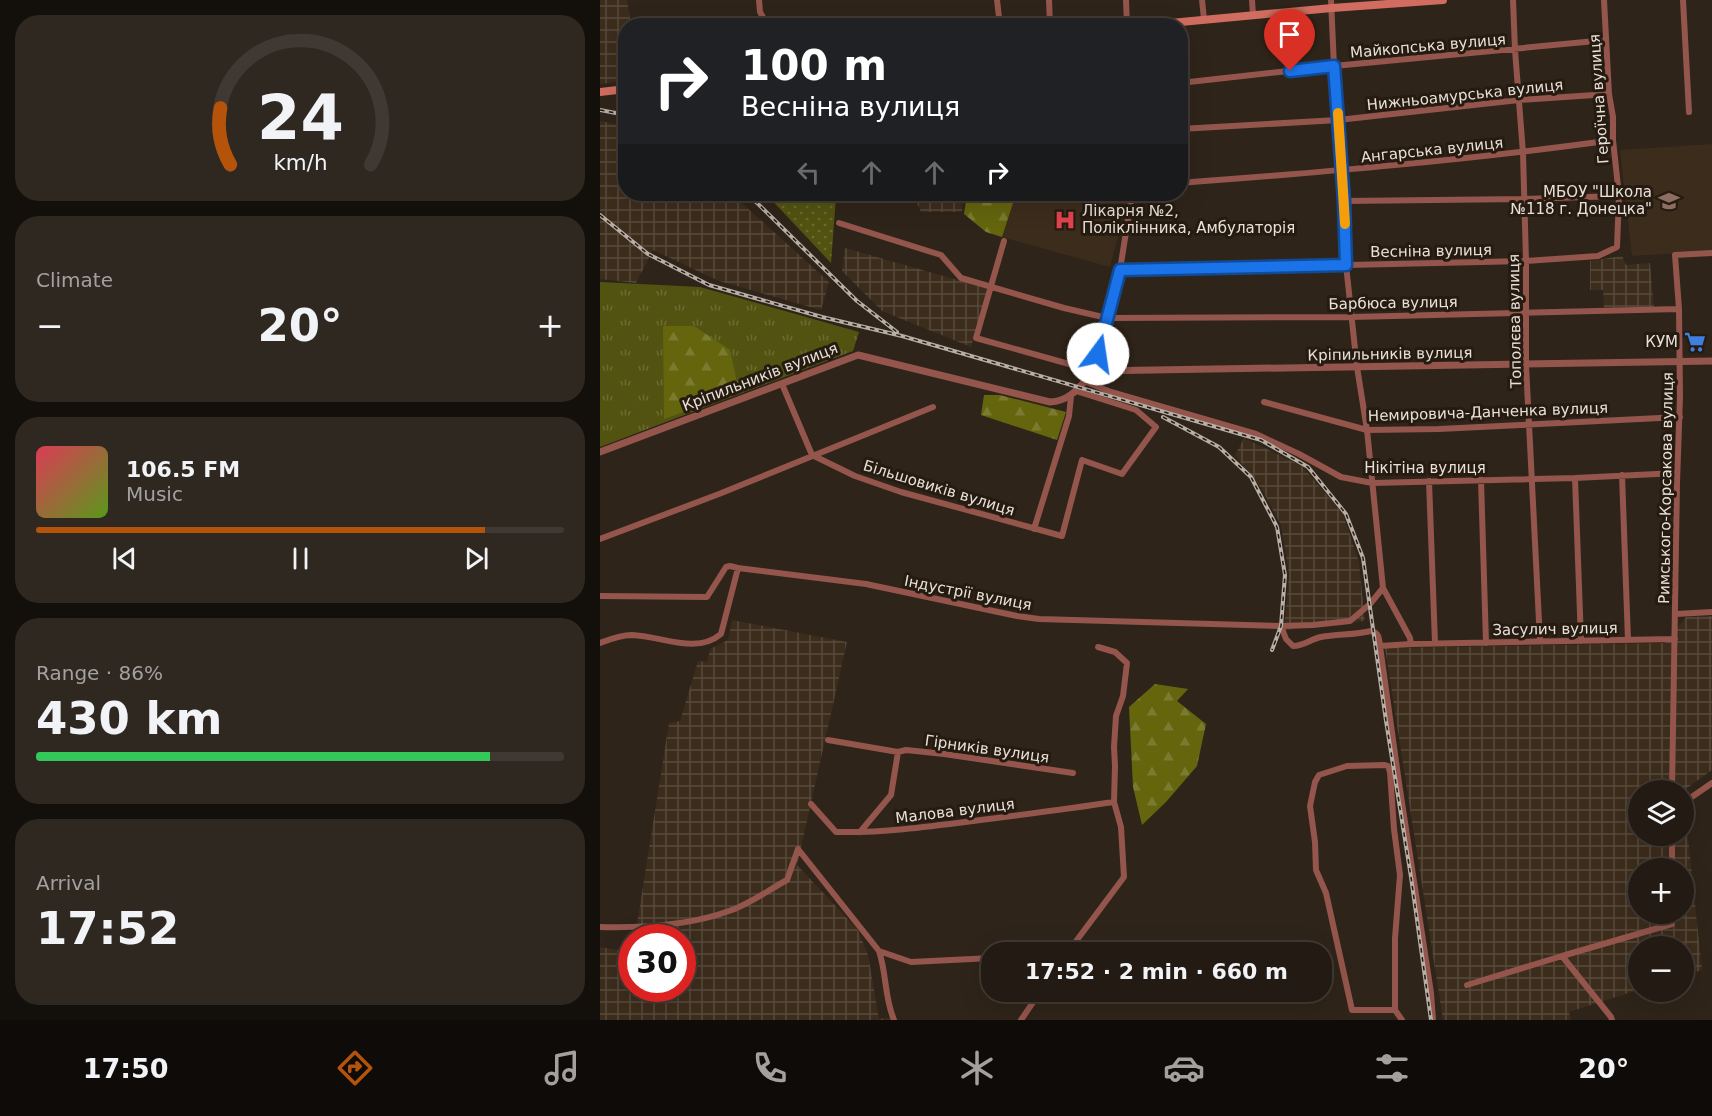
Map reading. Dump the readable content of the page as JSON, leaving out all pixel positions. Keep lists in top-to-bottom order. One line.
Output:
{"streets":{"street":["Майкопська вулиця","Нижньоамурська вулиця","Героїчна вулиця","Ангарська вулиця","Весніна вулиця","Барбюса вулиця","Тополєва вулиця","Кріпильників вулиця","Немировича-Данченка вулиця","Нікітіна вулиця","Більшовиків вулиця","Римського-Корсакова вулиця","Індустрії вулиця","Засулич вулиця","Гірників вулиця","Малова вулиця"]},"crossings":[["Майкопська вулиця","Героїчна вулиця"],["Майкопська вулиця","Тополєва вулиця"],["Нижньоамурська вулиця","Героїчна вулиця"],["Нижньоамурська вулиця","Тополєва вулиця"],["Героїчна вулиця","Ангарська вулиця"],["Героїчна вулиця","Весніна вулиця"],["Ангарська вулиця","Тополєва вулиця"],["Весніна вулиця","Тополєва вулиця"],["Барбюса вулиця","Тополєва вулиця"],["Барбюса вулиця","Римського-Корсакова вулиця"],["Тополєва вулиця","Кріпильників вулиця"],["Тополєва вулиця","Немировича-Данченка вулиця"],["Тополєва вулиця","Нікітіна вулиця"],["Тополєва вулиця","Засулич вулиця"],["Кріпильників вулиця","Більшовиків вулиця"],["Кріпильників вулиця","Римського-Корсакова вулиця"],["Немировича-Данченка вулиця","Римського-Корсакова вулиця"],["Нікітіна вулиця","Римського-Корсакова вулиця"],["Римського-Корсакова вулиця","Засулич вулиця"]],"places":{"school or university":["МБОУ \"Школа №118 г. Донецка\""],"hospital":["Лікарня №2, Поліклінника, Амбулаторія"],"supermarket":["КУМ"]},"page":{"turn":["100 m","Весніна вулиця"],"tile":["Climate",["Range · 86%","430 km"],["Arrival","17:52"]],"heat":["−","20°","+"],"song":["106.5 FM","Music"],"map_buttons":["+","−"],"limit":"30","trip":"17:52 · 2 min · 660 m","tabs":["17:50","20°"],"gauge":["24","km/h"]}}
